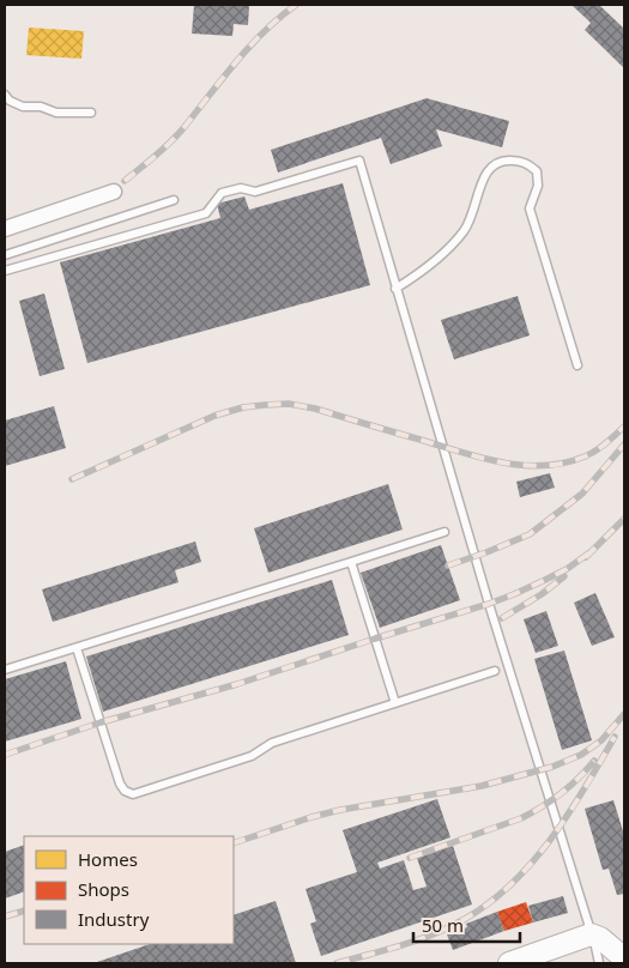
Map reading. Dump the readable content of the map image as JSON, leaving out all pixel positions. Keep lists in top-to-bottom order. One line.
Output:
{"legend":["Homes","Shops","Industry"],"scale_bar":"50 m"}
